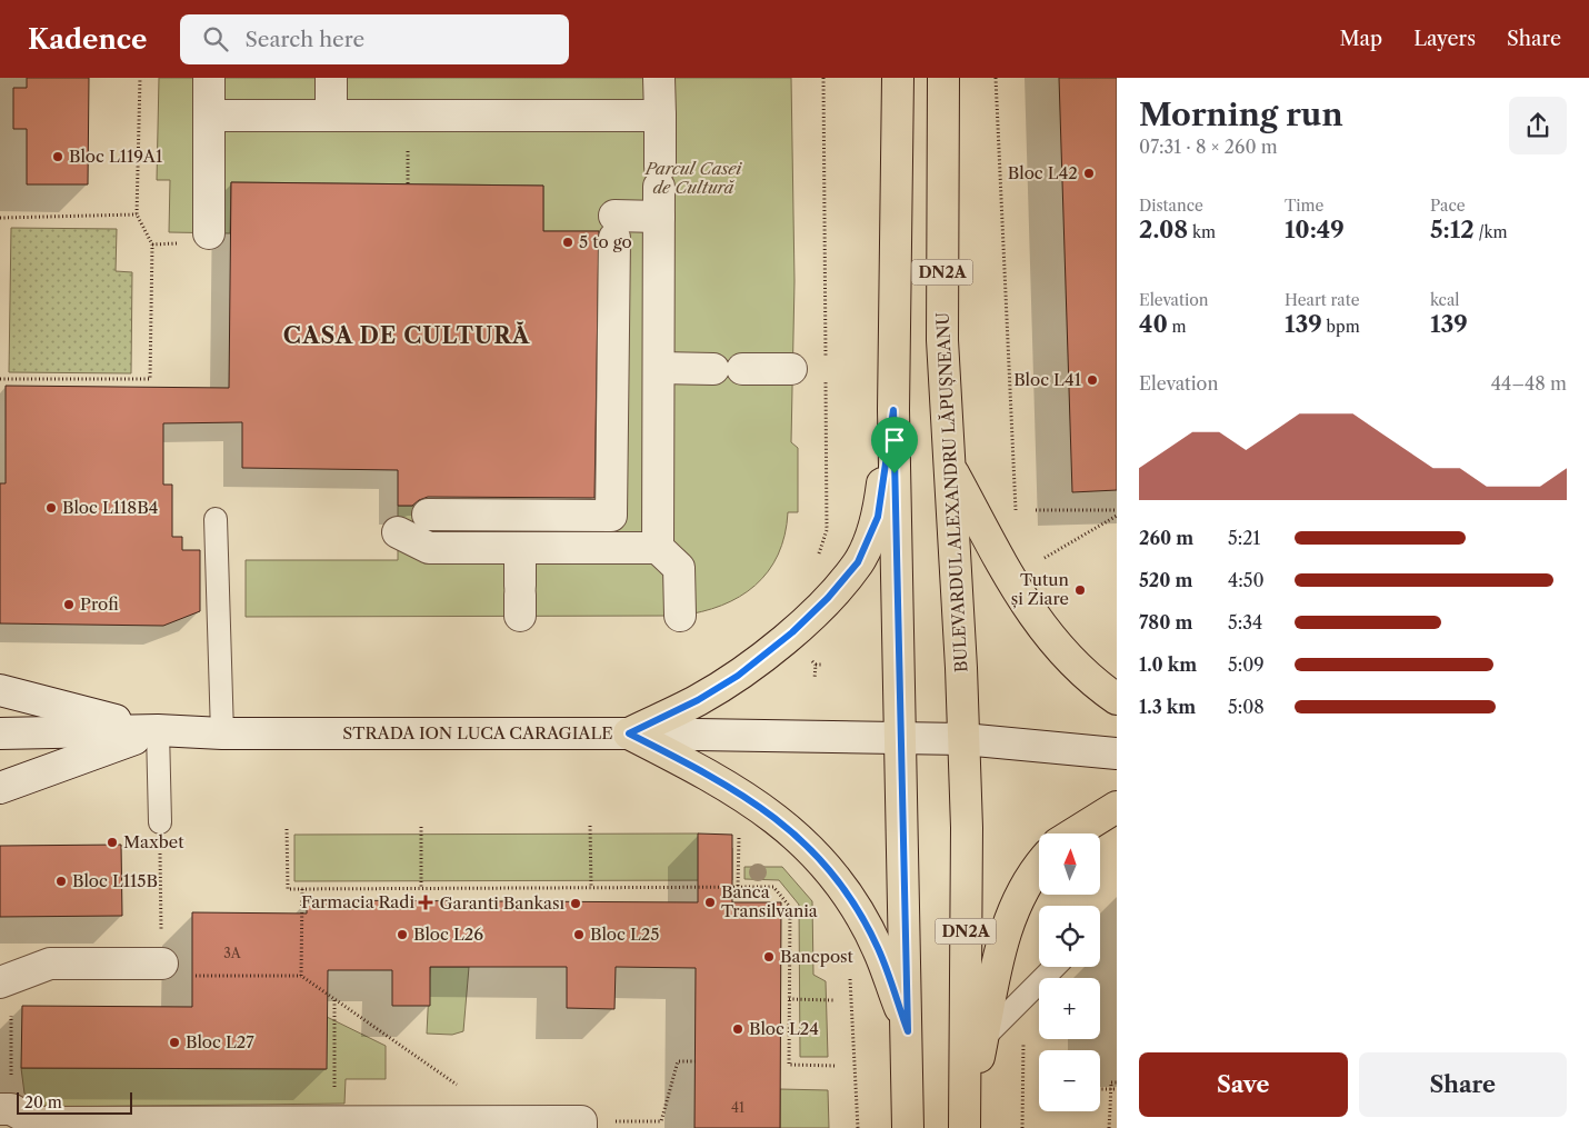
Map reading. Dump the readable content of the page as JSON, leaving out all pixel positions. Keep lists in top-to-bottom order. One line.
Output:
{"streets":{"main road":["DN2A","BULEVARDUL ALEXANDRU LĂPUȘNEANU"],"street":["STRADA ION LUCA CARAGIALE"]},"crossings":[["DN2A","BULEVARDUL ALEXANDRU LĂPUȘNEANU"],["DN2A","STRADA ION LUCA CARAGIALE"],["BULEVARDUL ALEXANDRU LĂPUȘNEANU","STRADA ION LUCA CARAGIALE"]],"districts":["CASA DE CULTURĂ"],"parks":["Parcul Casei de Cultură"],"places":{"other":["Bloc L119A1","Bloc L42","5 to go","Bloc L41","Bloc L118B4","Tutun și Ziare","Profi","Maxbet","Bloc L115B","Banca Transilvania","Garanti Bankası","Bloc L26","Bloc L25","Bancpost","Bloc L24","Bloc L27"],"health":["Farmacia Radi"]},"house_numbers":["3A","41"],"scale_bar":"20 m","north":"top","page":{"header":"Kadence","search":"Search here","nav":["Map","Layers","Share"],"heading":["Morning run","07:31 · 8 × 260 m"],"stats":[["Distance","2.08 km"],["Time","10:49"],["Pace","5:12 /km"],["Elevation","40 m"],["Heart rate","139 bpm"],["kcal","139"]],"chart":["Elevation","44–48 m"],"list":[{"name":"260 m","note":"5:21"},{"name":"520 m","note":"4:50"},{"name":"780 m","note":"5:34"},{"name":"1.0 km","note":"5:09"},{"name":"1.3 km","note":"5:08"}],"map_buttons":["+","−"],"buttons":["Save","Share"],"scale":"20 m"}}
